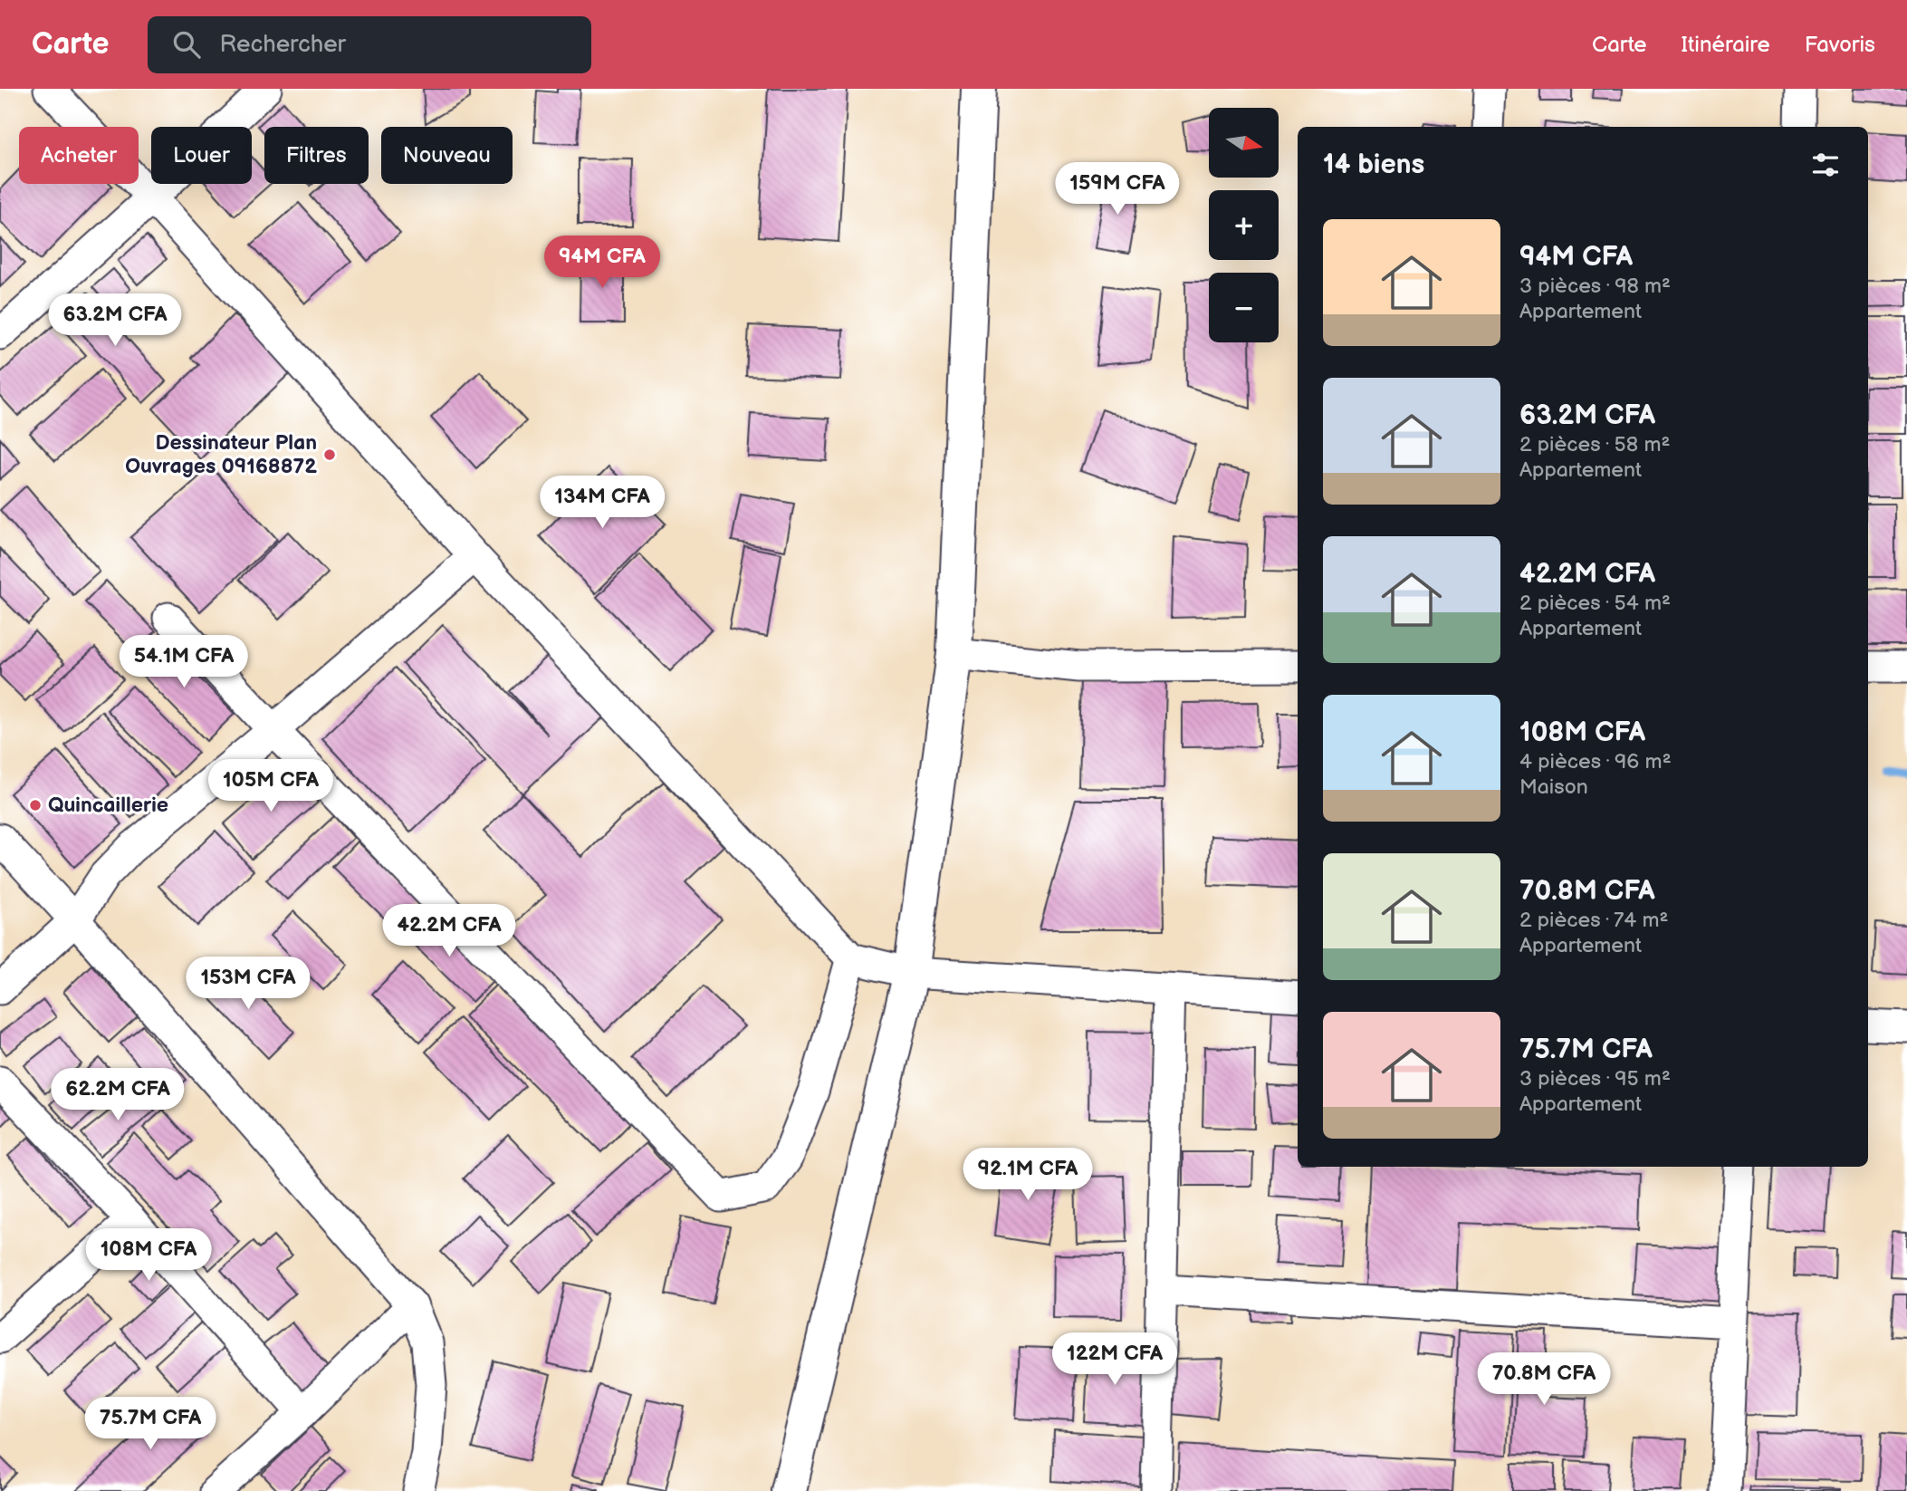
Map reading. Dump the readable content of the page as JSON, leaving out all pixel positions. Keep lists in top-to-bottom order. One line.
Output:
{"places":["Dessinateur Plan Ouvrages 09168872","Quincaillerie"],"north":"right","page":{"header":"Carte","search":"Rechercher","nav":["Carte","Itinéraire","Favoris"],"map_buttons":["+","−"],"chip":["Acheter","Louer","Filtres","Nouveau"],"heading":"14 biens","price":["159M CFA","94M CFA","63.2M CFA","134M CFA","54.1M CFA","105M CFA","42.2M CFA","153M CFA","62.2M CFA","92.1M CFA","108M CFA","122M CFA","70.8M CFA","75.7M CFA"],"list":[{"name":"94M CFA","note":"3 pièces · 98 m² · Appartement"},{"name":"63.2M CFA","note":"2 pièces · 58 m² · Appartement"},{"name":"42.2M CFA","note":"2 pièces · 54 m² · Appartement"},{"name":"108M CFA","note":"4 pièces · 96 m² · Maison"},{"name":"70.8M CFA","note":"2 pièces · 74 m² · Appartement"},{"name":"75.7M CFA","note":"3 pièces · 95 m² · Appartement"}]}}
